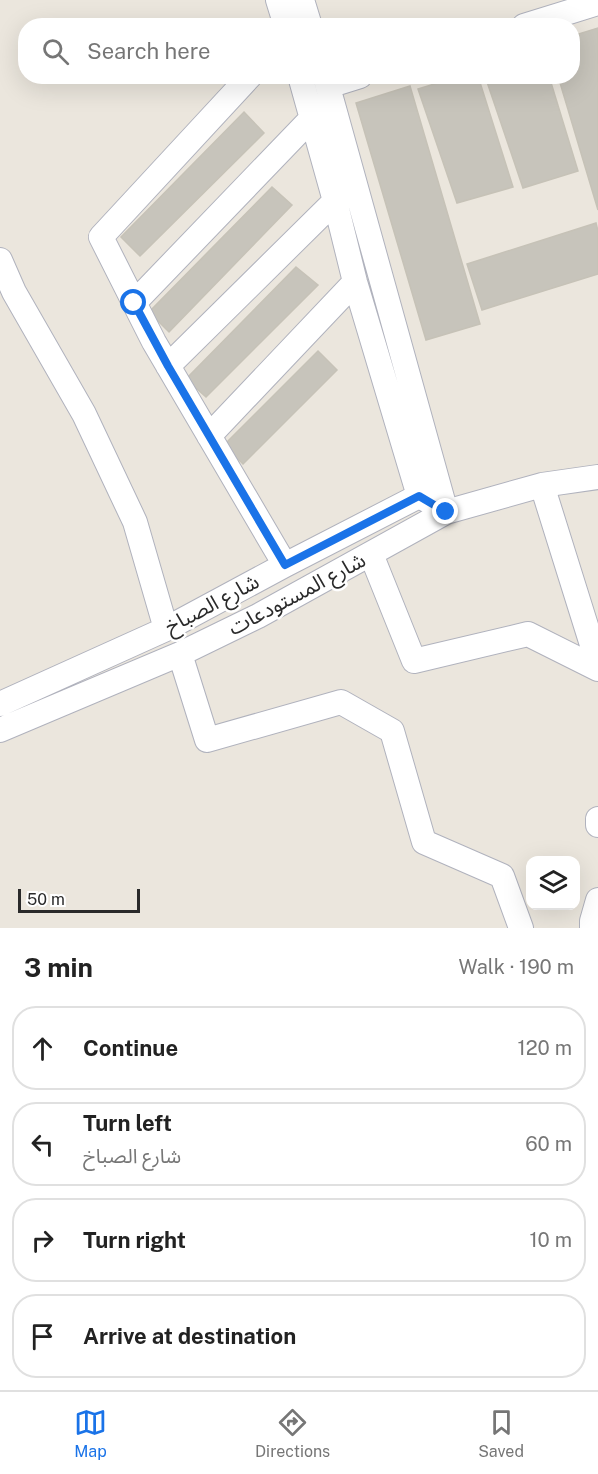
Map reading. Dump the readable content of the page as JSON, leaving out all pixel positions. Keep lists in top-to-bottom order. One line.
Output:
{"streets":{"street":["شارع المستودعات","شارع الصباخ"]},"scale_bar":"50 m","page":{"search":"Search here","scale":"50 m","heading":["3 min","Walk · 190 m"],"list":[["Continue","120 m"],["Turn left","شارع الصباخ","60 m"],["Turn right","10 m"],"Arrive at destination"],"nav":["Map","Directions","Saved"]}}
